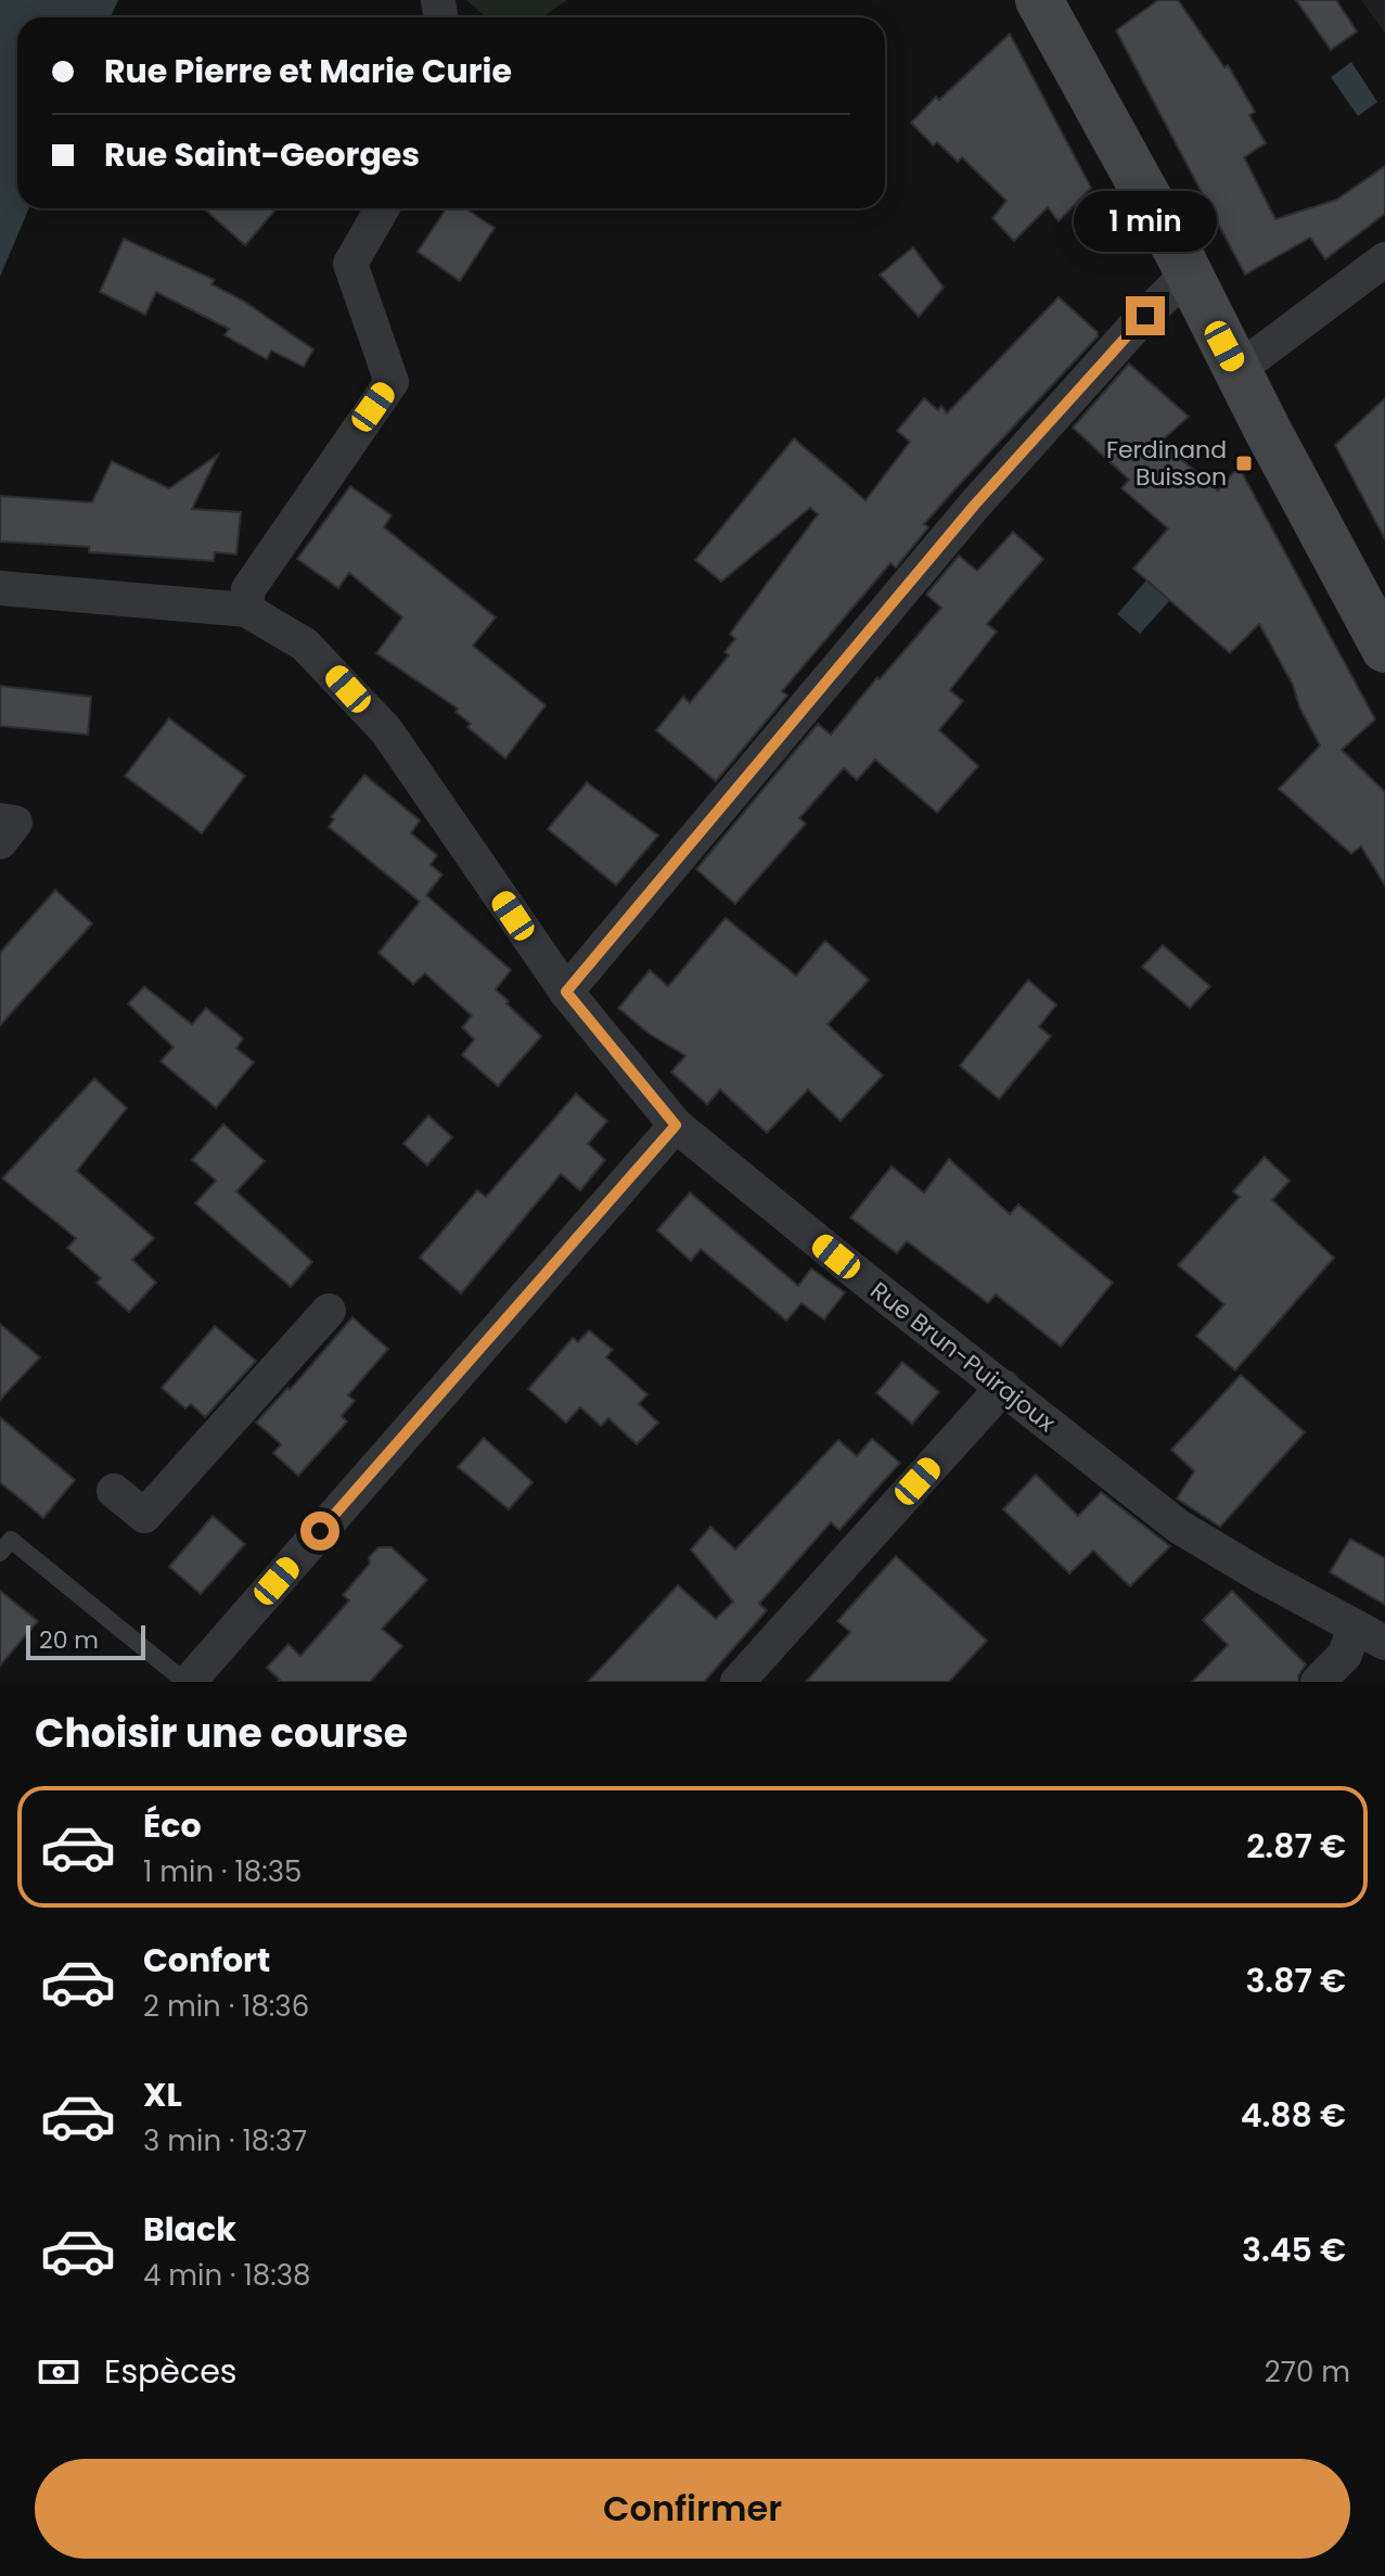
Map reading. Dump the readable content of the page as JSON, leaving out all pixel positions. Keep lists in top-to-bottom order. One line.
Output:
{"streets":{"street":["Rue Brun-Puirajoux"]},"places":{"transit":["Ferdinand Buisson"]},"scale_bar":"20 m","page":{"banner":["Rue Pierre et Marie Curie","Rue Saint-Georges"],"bubble":"1 min","scale":"20 m","heading":"Choisir une course","list":[{"name":"Éco","note":"1 min · 18:35","value":"2.87 €"},{"name":"Confort","note":"2 min · 18:36","value":"3.87 €"},{"name":"XL","note":"3 min · 18:37","value":"4.88 €"},{"name":"Black","note":"4 min · 18:38","value":"3.45 €"}],"pay":["Espèces","270 m"],"buttons":"Confirmer"}}
